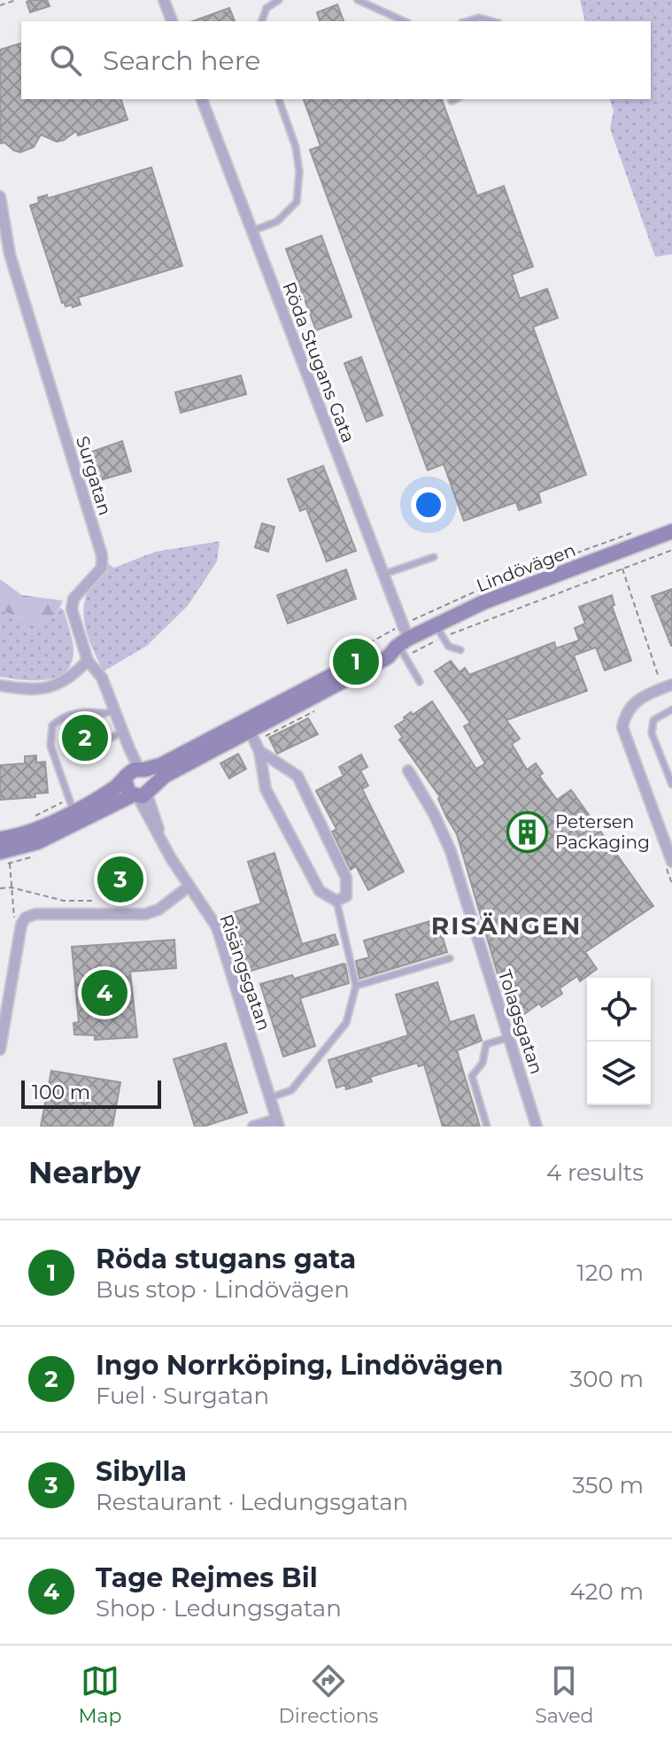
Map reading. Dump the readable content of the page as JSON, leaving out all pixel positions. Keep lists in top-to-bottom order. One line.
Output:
{"streets":{"main road":["Lindövägen"],"street":["Röda Stugans Gata","Surgatan","Risängsgatan","Tolagsgatan"]},"crossings":[["Röda Stugans Gata","Lindövägen"],["Surgatan","Lindövägen"],["Lindövägen","Risängsgatan"]],"districts":["RISÄNGEN"],"places":{"building":["Petersen Packaging"]},"scale_bar":"100 m","page":{"search":"Search here","pins":["1","2","3","4"],"scale":"100 m","heading":["Nearby","4 results"],"list":[{"mark":"1","name":"Röda stugans gata","note":"Bus stop · Lindövägen","value":"120 m"},{"mark":"2","name":"Ingo Norrköping, Lindövägen","note":"Fuel · Surgatan","value":"300 m"},{"mark":"3","name":"Sibylla","note":"Restaurant · Ledungsgatan","value":"350 m"},{"mark":"4","name":"Tage Rejmes Bil","note":"Shop · Ledungsgatan","value":"420 m"}],"nav":["Map","Directions","Saved"]}}
